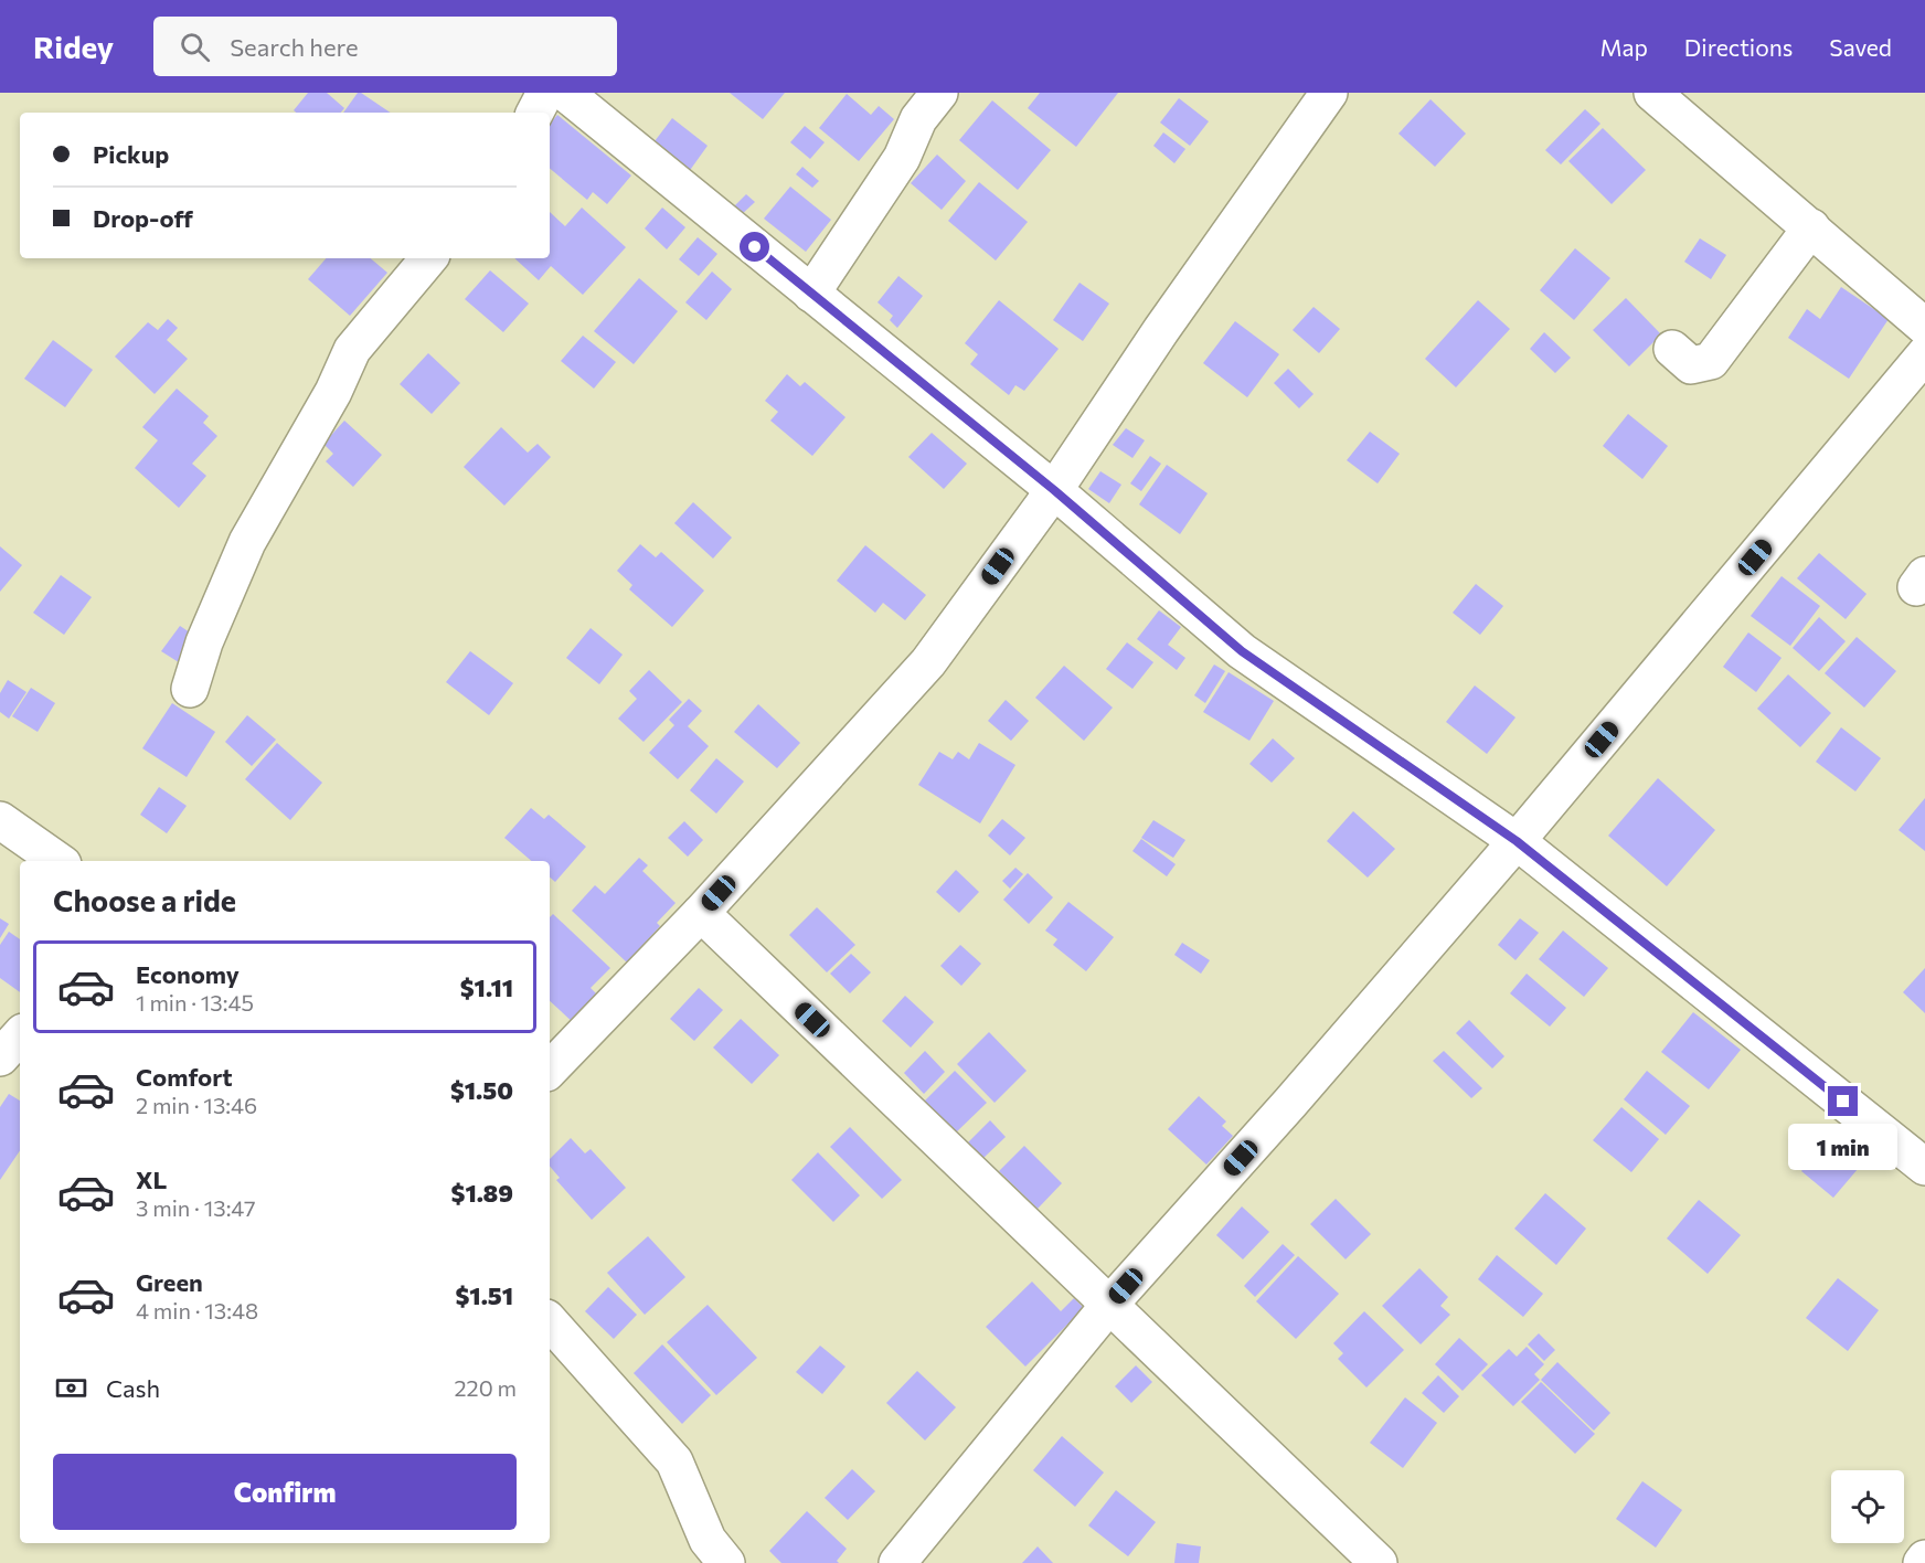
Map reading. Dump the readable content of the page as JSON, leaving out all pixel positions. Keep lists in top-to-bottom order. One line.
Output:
{"page":{"header":"Ridey","search":"Search here","nav":["Map","Directions","Saved"],"banner":["Pickup","Drop-off"],"heading":"Choose a ride","list":[{"name":"Economy","note":"1 min · 13:45","value":"$1.11"},{"name":"Comfort","note":"2 min · 13:46","value":"$1.50"},{"name":"XL","note":"3 min · 13:47","value":"$1.89"},{"name":"Green","note":"4 min · 13:48","value":"$1.51"}],"bubble":"1 min","pay":["Cash","220 m"],"buttons":"Confirm"}}
